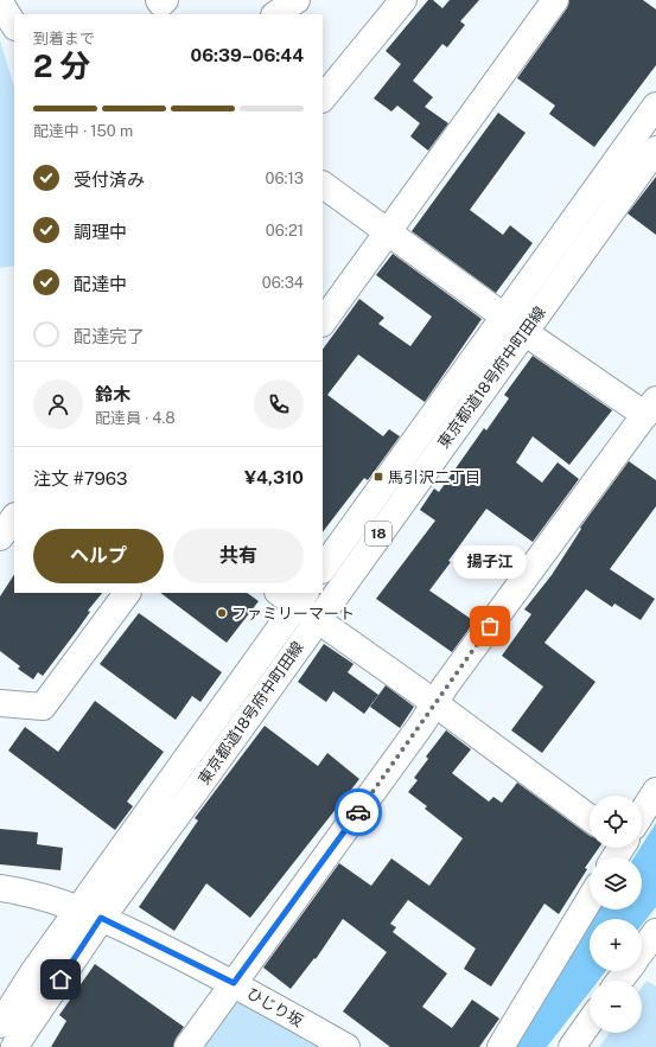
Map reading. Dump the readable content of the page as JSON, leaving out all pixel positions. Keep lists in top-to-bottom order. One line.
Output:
{"streets":{"street":["東京都道18号府中町田線","18","ひじり坂"]},"crossings":[["東京都道18号府中町田線","ひじり坂"]],"places":{"transit":["馬引沢二丁目"],"other":["ファミリーマート","揚子江"]},"page":{"heading":["2 分","到着まで","06:39–06:44"],"panel":["鈴木","配達員 · 4.8","注文 #7963","¥4,310"],"bar":"配達中 · 150 m","list":[["受付済み","06:13"],["調理中","06:21"],["配達中","06:34"],"配達完了"],"buttons":["ヘルプ","共有"],"bubble":"揚子江","map_buttons":["+","−"]}}
